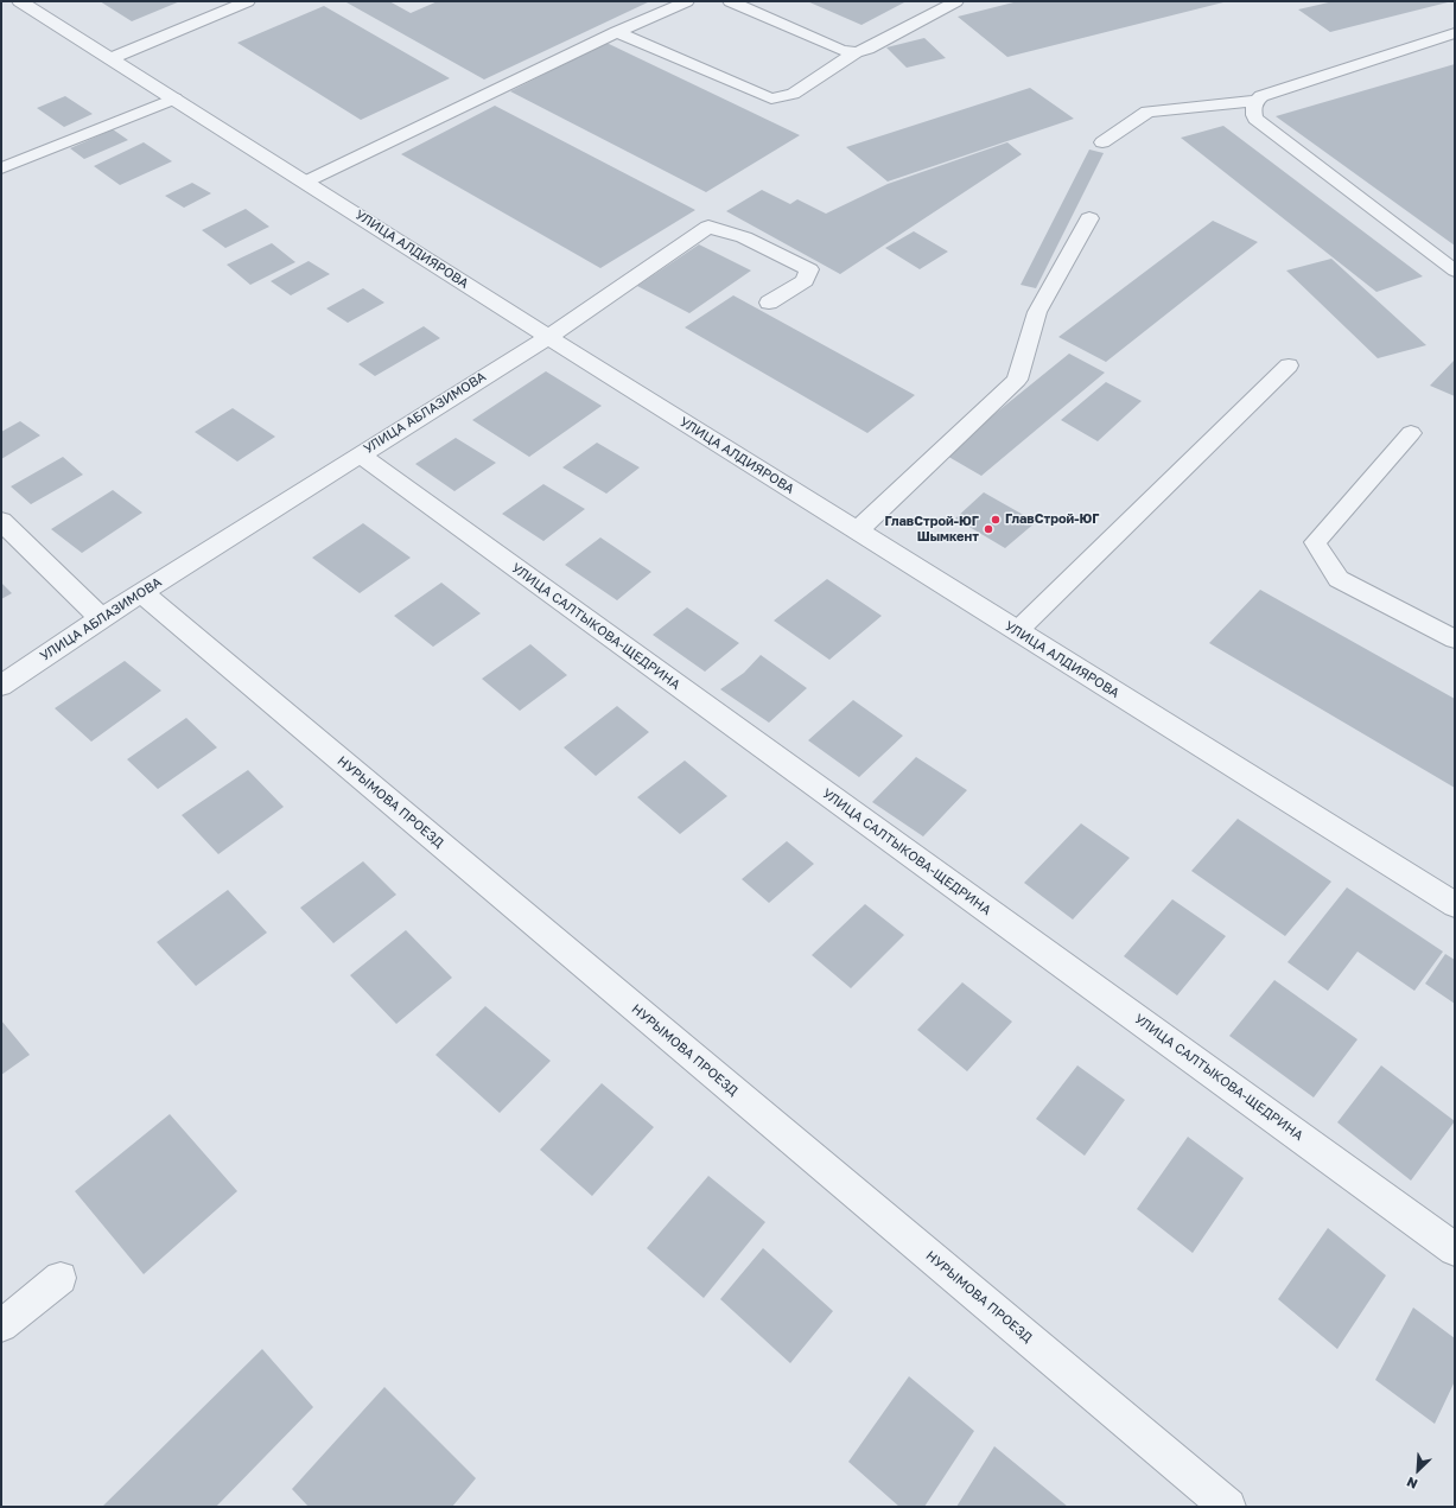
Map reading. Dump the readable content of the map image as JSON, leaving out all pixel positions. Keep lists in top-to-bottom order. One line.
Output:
{"streets":{"street":["УЛИЦА АЛДИЯРОВА","УЛИЦА АБЛАЗИМОВА","УЛИЦА САЛТЫКОВА-ЩЕДРИНА","НУРЫМОВА ПРОЕЗД"]},"crossings":[["УЛИЦА АЛДИЯРОВА","УЛИЦА АБЛАЗИМОВА"],["УЛИЦА АБЛАЗИМОВА","УЛИЦА САЛТЫКОВА-ЩЕДРИНА"],["УЛИЦА АБЛАЗИМОВА","НУРЫМОВА ПРОЕЗД"]],"places":["ГлавСтрой-ЮГ","ГлавСтрой-ЮГ Шымкент"],"north":"bottom left"}
